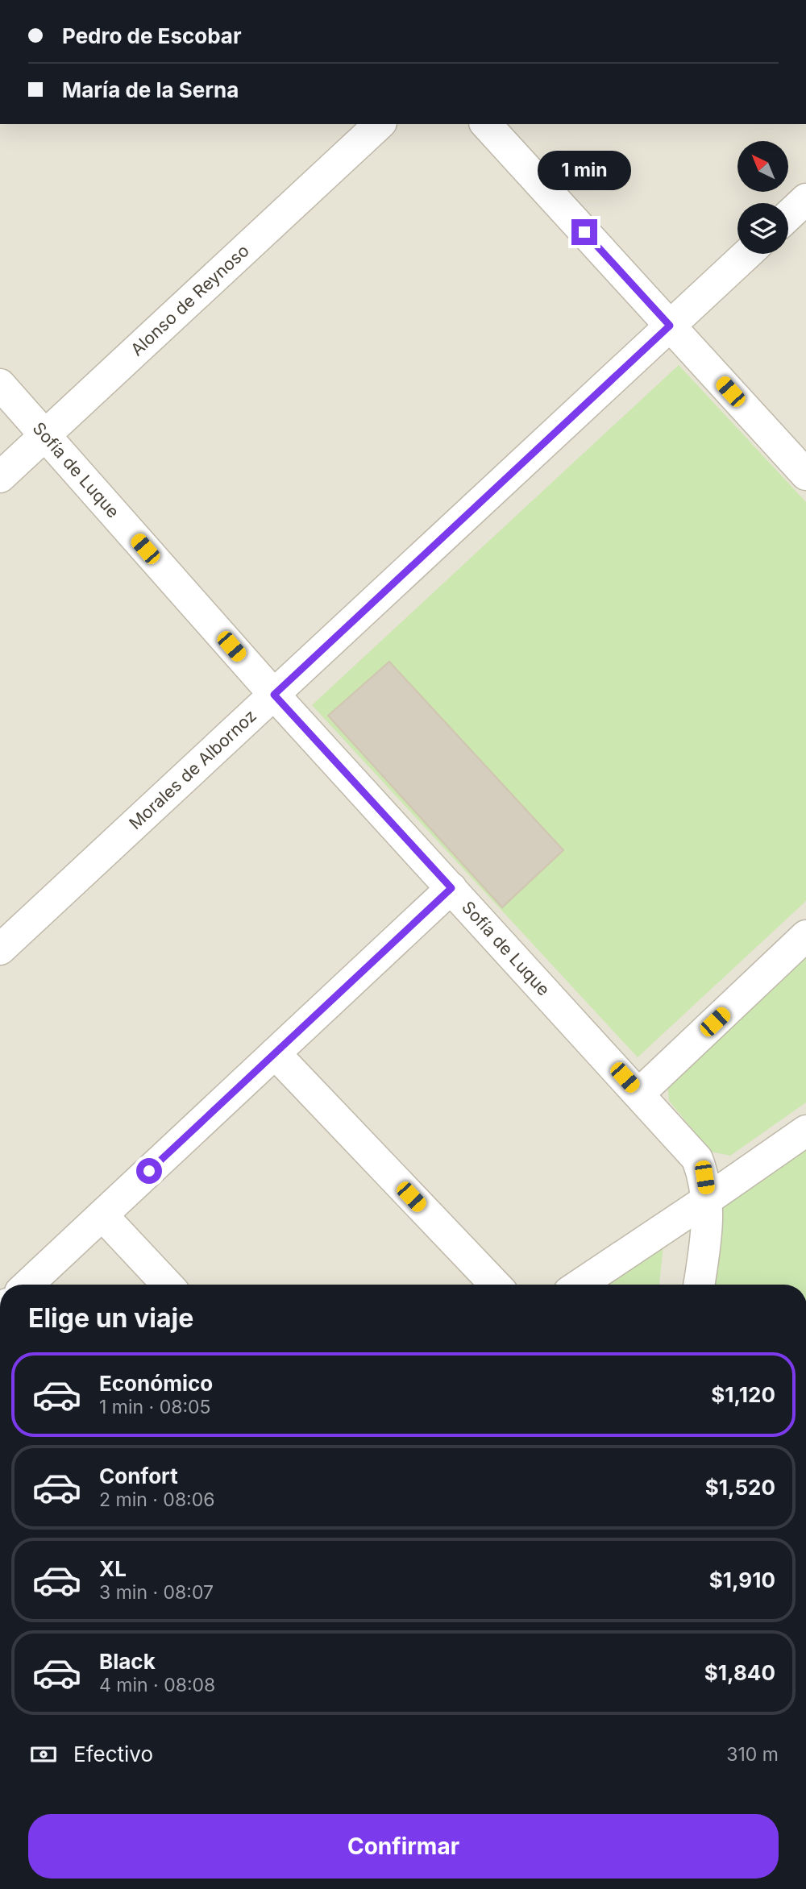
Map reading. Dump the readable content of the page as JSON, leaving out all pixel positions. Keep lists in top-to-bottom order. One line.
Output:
{"streets":{"street":["Alonso de Reynoso","Sofía de Luque","Morales de Albornoz"]},"crossings":[["Alonso de Reynoso","Sofía de Luque"],["Sofía de Luque","Morales de Albornoz"]],"north":"top left","page":{"banner":["Pedro de Escobar","María de la Serna"],"bubble":"1 min","heading":"Elige un viaje","list":[{"name":"Económico","note":"1 min · 08:05","value":"$1,120"},{"name":"Confort","note":"2 min · 08:06","value":"$1,520"},{"name":"XL","note":"3 min · 08:07","value":"$1,910"},{"name":"Black","note":"4 min · 08:08","value":"$1,840"}],"pay":["Efectivo","310 m"],"buttons":"Confirmar"}}
